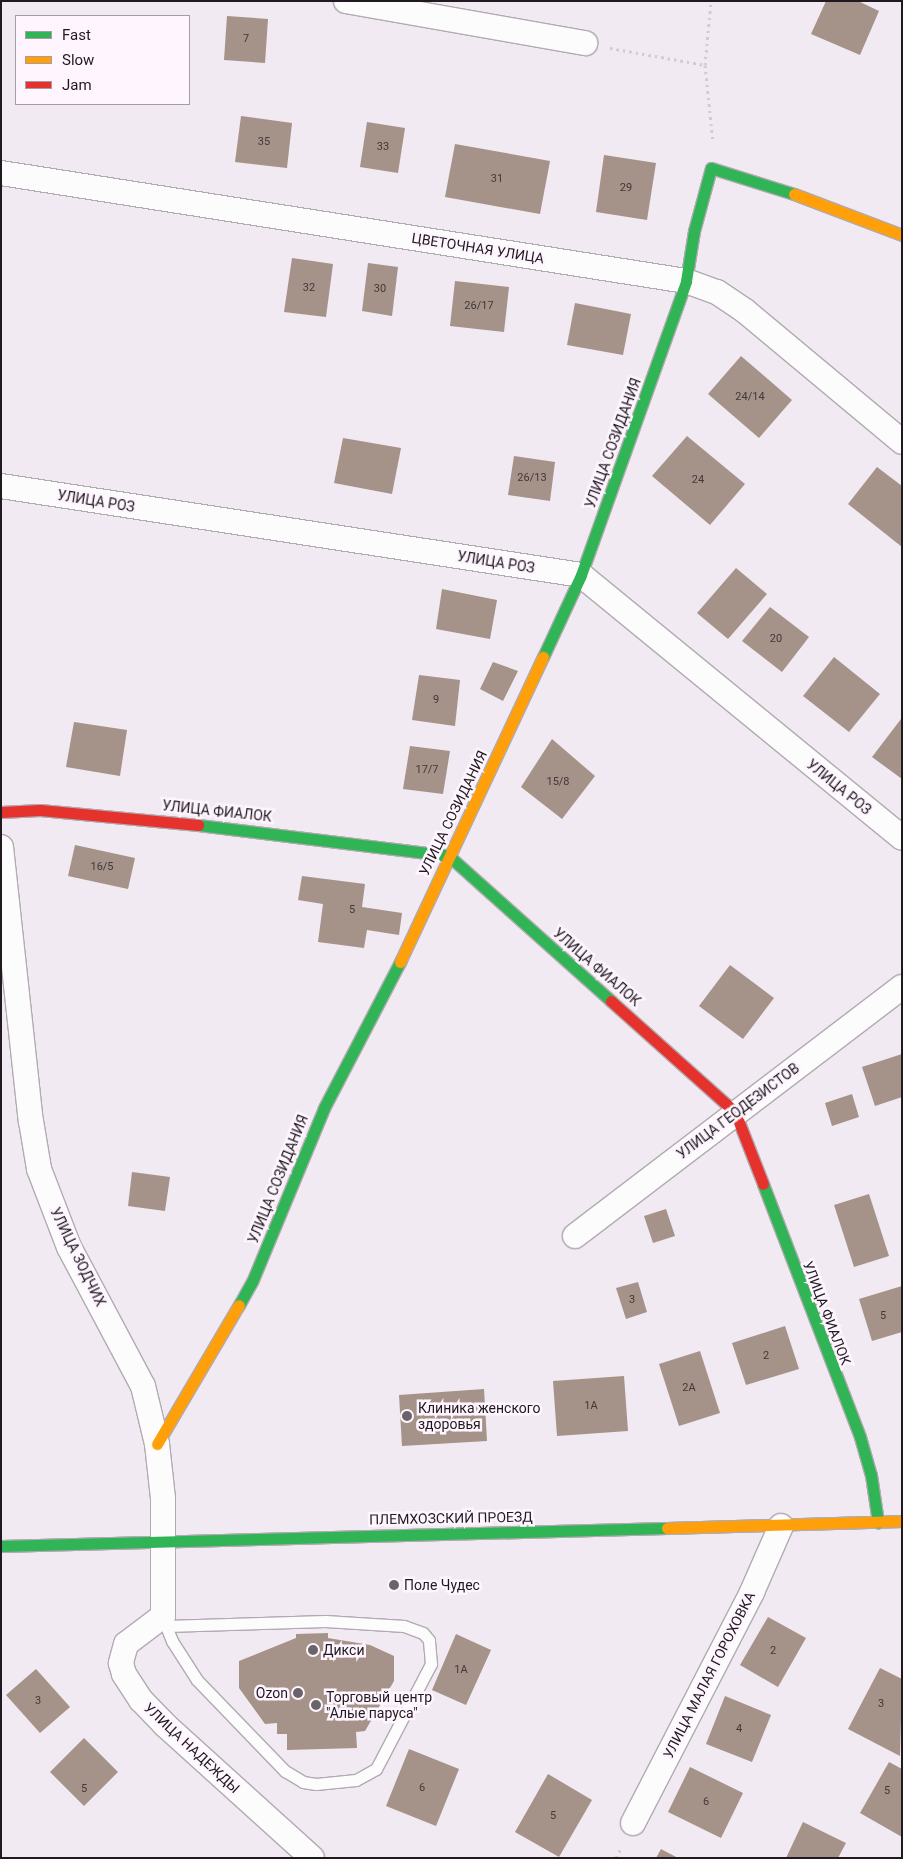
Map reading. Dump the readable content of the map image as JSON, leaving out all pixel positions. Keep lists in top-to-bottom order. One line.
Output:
{"streets":{"street":["ЦВЕТОЧНАЯ УЛИЦА","УЛИЦА СОЗИДАНИЯ","УЛИЦА РОЗ","УЛИЦА ФИАЛОК","УЛИЦА ГЕОДЕЗИСТОВ","УЛИЦА ЗОДЧИХ","ПЛЕМХОЗСКИЙ ПРОЕЗД","УЛИЦА МАЛАЯ ГОРОХОВКА","УЛИЦА НАДЕЖДЫ"]},"crossings":[["ЦВЕТОЧНАЯ УЛИЦА","УЛИЦА СОЗИДАНИЯ"],["УЛИЦА СОЗИДАНИЯ","УЛИЦА РОЗ"],["УЛИЦА СОЗИДАНИЯ","УЛИЦА ФИАЛОК"],["УЛИЦА СОЗИДАНИЯ","УЛИЦА ЗОДЧИХ"],["УЛИЦА ФИАЛОК","УЛИЦА ГЕОДЕЗИСТОВ"],["УЛИЦА ФИАЛОК","ПЛЕМХОЗСКИЙ ПРОЕЗД"],["УЛИЦА ЗОДЧИХ","ПЛЕМХОЗСКИЙ ПРОЕЗД"],["ПЛЕМХОЗСКИЙ ПРОЕЗД","УЛИЦА МАЛАЯ ГОРОХОВКА"]],"places":["Клиника женского здоровья","Поле Чудес","Дикси","Ozon","Торговый центр \"Алые паруса\""],"house_numbers":["7","35","33","31","29","32","30","26/17","24/14","26/13","24","20","9","17/7","15/8","16/5","5","3","5","2","2А","1А","2","1А","3","3","4","6","5","5","6","5"],"legend":["Fast","Slow","Jam"]}
